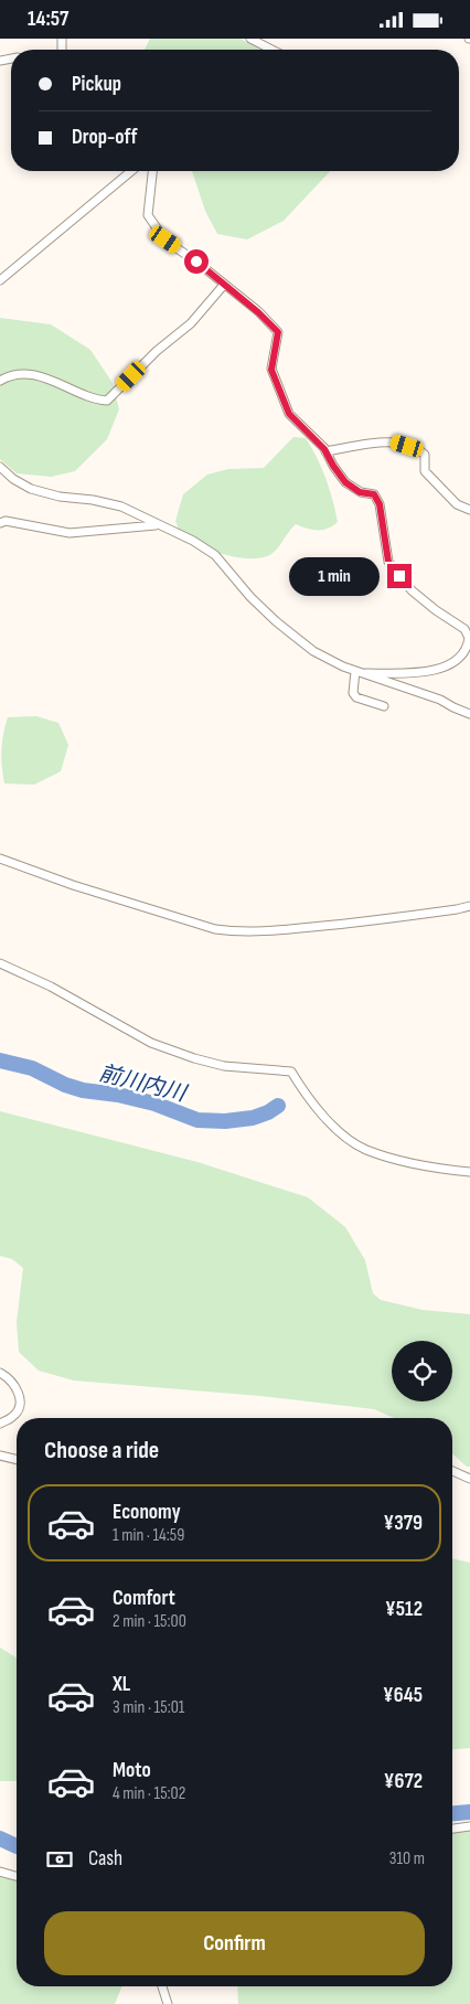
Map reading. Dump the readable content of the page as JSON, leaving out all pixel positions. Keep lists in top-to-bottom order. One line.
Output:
{"water":["前川内川"],"page":{"status":"14:57","banner":["Pickup","Drop-off"],"bubble":"1 min","heading":"Choose a ride","list":[{"name":"Economy","note":"1 min · 14:59","value":"¥379"},{"name":"Comfort","note":"2 min · 15:00","value":"¥512"},{"name":"XL","note":"3 min · 15:01","value":"¥645"},{"name":"Moto","note":"4 min · 15:02","value":"¥672"}],"pay":["Cash","310 m"],"buttons":"Confirm"}}
